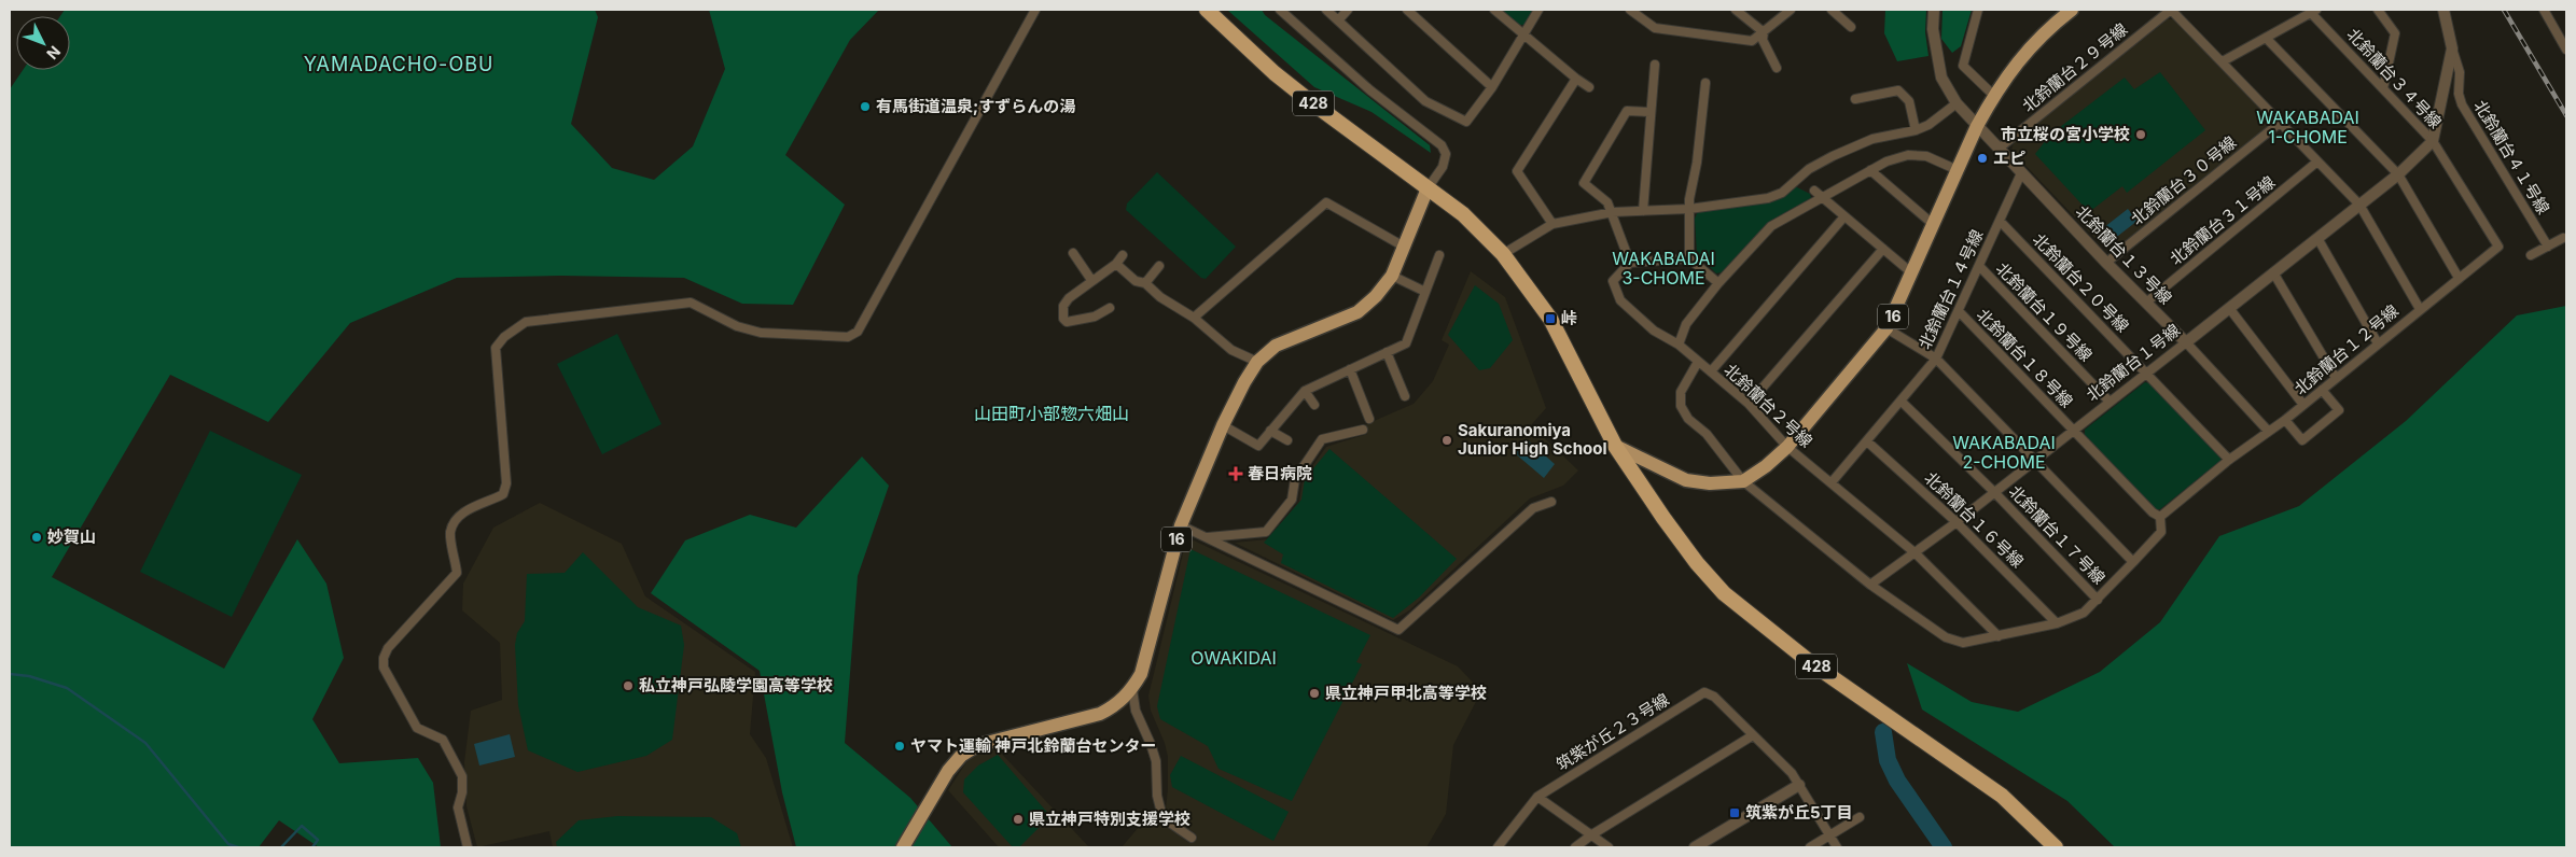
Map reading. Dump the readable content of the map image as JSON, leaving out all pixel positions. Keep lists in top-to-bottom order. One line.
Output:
{"streets":{"highway":["428"],"main road":["16"],"street":["北鈴蘭台２９号線","北鈴蘭台３４号線","北鈴蘭台４１号線","北鈴蘭台３０号線","北鈴蘭台３１号線","北鈴蘭台１３号線","北鈴蘭台２０号線","北鈴蘭台１４号線","北鈴蘭台１９号線","北鈴蘭台１２号線","北鈴蘭台１８号線","北鈴蘭台１号線","北鈴蘭台２号線","北鈴蘭台１６号線","北鈴蘭台１７号線","筑紫が丘２３号線"]},"crossings":[["北鈴蘭台２９号線","北鈴蘭台１３号線"],["北鈴蘭台３４号線","北鈴蘭台１２号線"],["北鈴蘭台３４号線","北鈴蘭台１号線"],["428","16"],["北鈴蘭台３０号線","北鈴蘭台１３号線"],["北鈴蘭台３１号線","北鈴蘭台１３号線"],["北鈴蘭台１３号線","北鈴蘭台１４号線"],["北鈴蘭台１３号線","16"],["北鈴蘭台１３号線","北鈴蘭台１２号線"],["北鈴蘭台１３号線","北鈴蘭台１号線"],["北鈴蘭台２０号線","北鈴蘭台１４号線"],["北鈴蘭台２０号線","北鈴蘭台１２号線"],["北鈴蘭台２０号線","北鈴蘭台１号線"],["北鈴蘭台１４号線","北鈴蘭台１９号線"],["北鈴蘭台１４号線","北鈴蘭台１８号線"],["北鈴蘭台１４号線","北鈴蘭台２号線"],["北鈴蘭台１４号線","北鈴蘭台１６号線"],["北鈴蘭台１４号線","北鈴蘭台１７号線"],["北鈴蘭台１９号線","北鈴蘭台１号線"],["16","北鈴蘭台２号線"],["北鈴蘭台１２号線","北鈴蘭台１８号線"],["北鈴蘭台１２号線","北鈴蘭台１号線"],["北鈴蘭台１８号線","北鈴蘭台１号線"],["北鈴蘭台１号線","北鈴蘭台２号線"],["北鈴蘭台１号線","北鈴蘭台１６号線"],["北鈴蘭台１号線","北鈴蘭台１７号線"]],"districts":["YAMADACHO-OBU","WAKABADAI 1-CHOME","WAKABADAI 3-CHOME","山田町小部惣六畑山","WAKABADAI 2-CHOME","OWAKIDAI"],"places":{"other":["有馬街道温泉;すずらんの湯","市立桜の宮小学校","エピ","Sakuranomiya Junior High School","妙賀山","私立神戸弘陵学園高等学校","県立神戸甲北高等学校","ヤマト運輸 神戸北鈴蘭台センター","県立神戸特別支援学校"],"transit":["峠","筑紫が丘5丁目"],"health":["春日病院"]},"north":"bottom right"}
